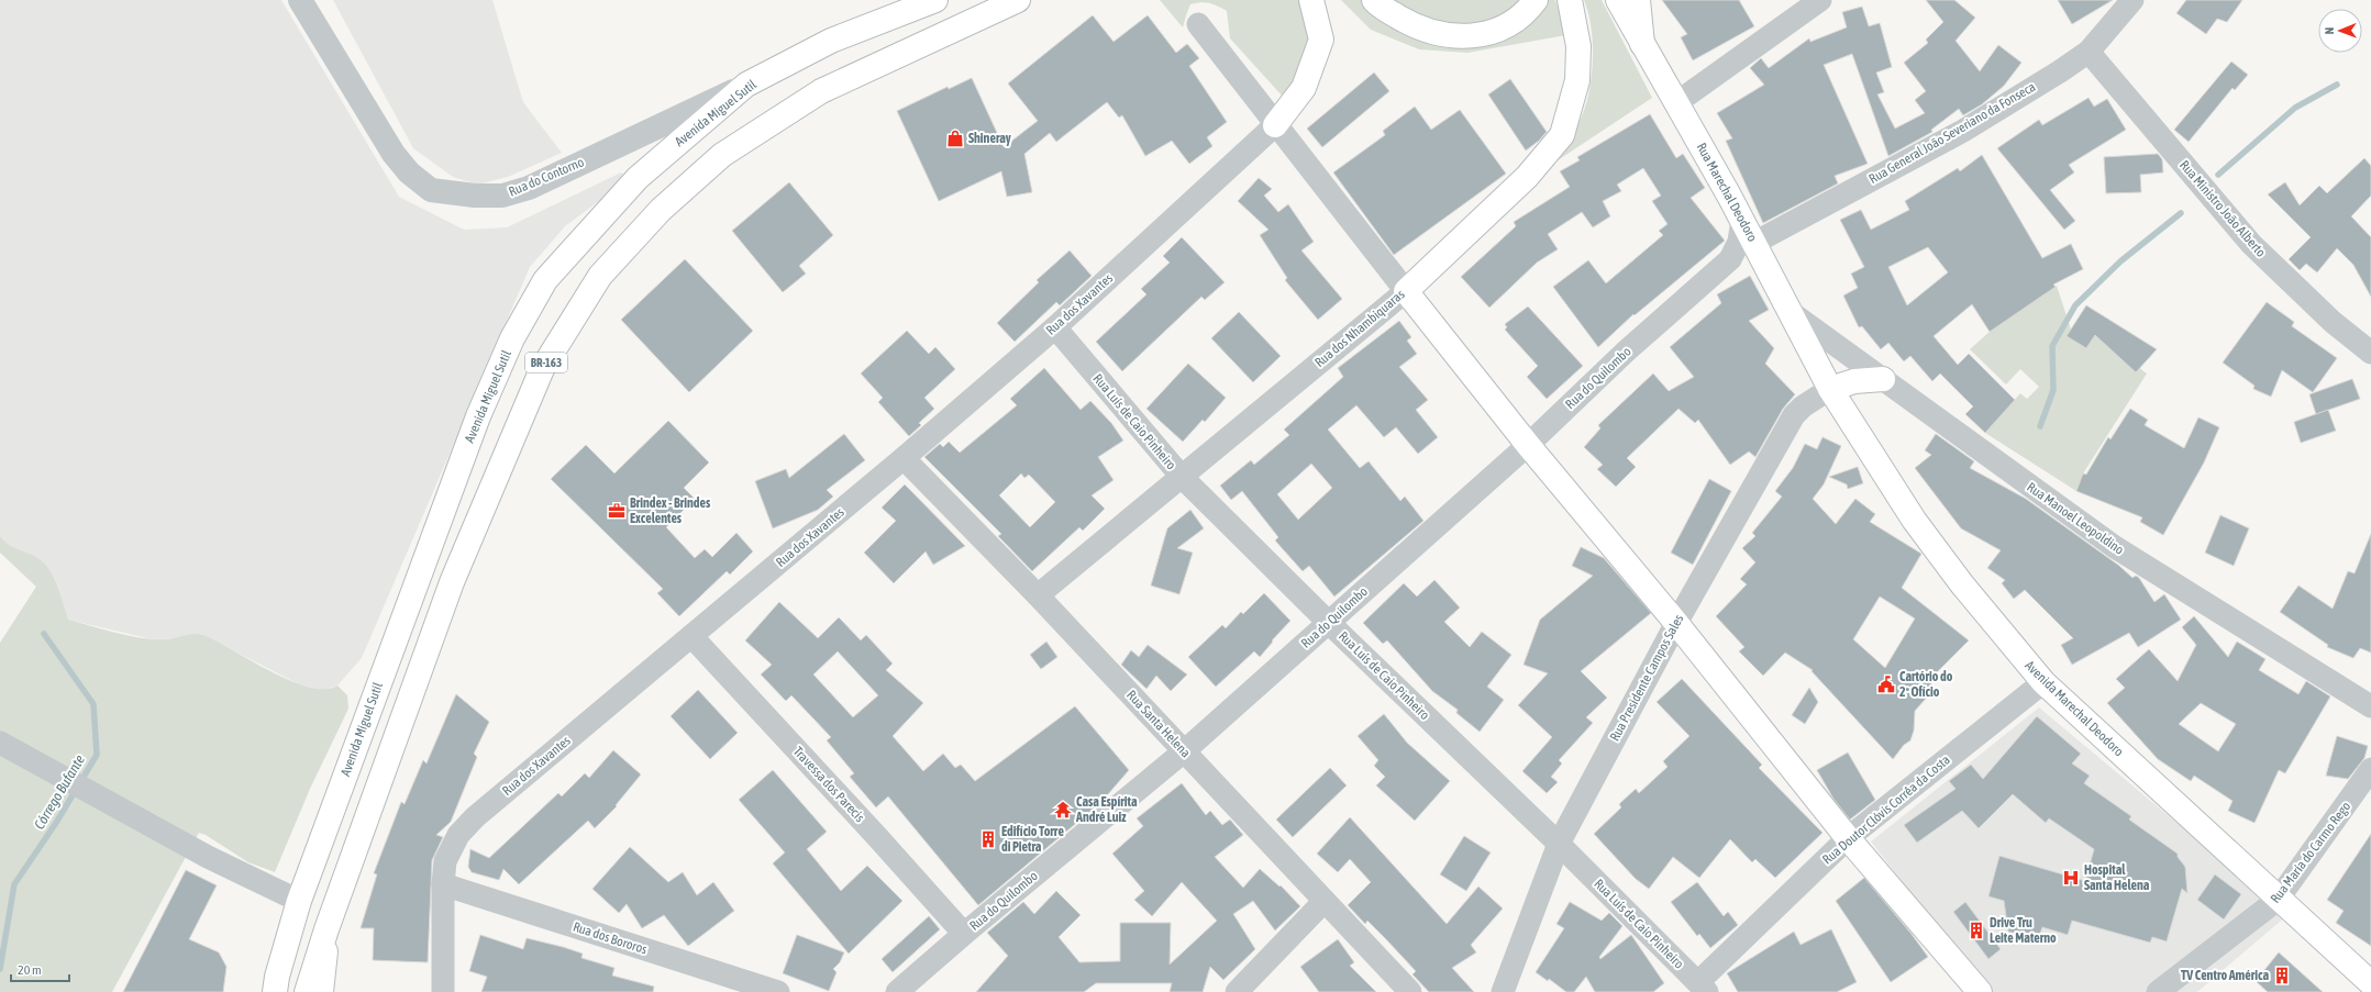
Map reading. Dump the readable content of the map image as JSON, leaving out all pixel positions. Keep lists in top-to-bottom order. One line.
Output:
{"streets":{"main road":["Avenida Miguel Sutil","Rua Marechal Deodoro","Rua dos Nhambiquaras","BR-163","Avenida Marechal Deodoro"],"street":["Rua General João Severiano da Fonseca","Rua do Contorno","Rua Ministro João Alberto","Rua dos Xavantes","Rua do Quilombo","Rua Luís de Caio Pinheiro","Rua Manoel Leopoldino","Rua Presidente Campos Sales","Rua Santa Helena","Travessa dos Parecis","Rua Doutor Clóvis Corrêa da Costa","Rua María do Carmo Rego","Rua dos Bororos"]},"crossings":[["Avenida Miguel Sutil","Rua do Contorno"],["Rua General João Severiano da Fonseca","Rua Marechal Deodoro"],["Rua General João Severiano da Fonseca","Rua Ministro João Alberto"],["Rua Marechal Deodoro","Rua do Quilombo"],["Rua Marechal Deodoro","Rua Manoel Leopoldino"],["Rua Marechal Deodoro","Rua Presidente Campos Sales"],["Rua Marechal Deodoro","Avenida Marechal Deodoro"],["Rua dos Xavantes","Rua Luís de Caio Pinheiro"],["Rua dos Xavantes","Rua Santa Helena"],["Rua dos Xavantes","Travessa dos Parecis"],["Rua dos Xavantes","Rua dos Bororos"],["Rua dos Nhambiquaras","Rua Luís de Caio Pinheiro"],["Rua dos Nhambiquaras","Rua Santa Helena"],["Rua do Quilombo","Rua Luís de Caio Pinheiro"],["Rua do Quilombo","Rua Santa Helena"],["Rua do Quilombo","Travessa dos Parecis"],["Rua Luís de Caio Pinheiro","Rua Presidente Campos Sales"],["Rua Luís de Caio Pinheiro","Rua Doutor Clóvis Corrêa da Costa"],["Rua Presidente Campos Sales","Avenida Marechal Deodoro"],["Avenida Marechal Deodoro","Rua Doutor Clóvis Corrêa da Costa"],["Avenida Marechal Deodoro","Rua María do Carmo Rego"]],"water":["Córrego Bufante"],"places":{"shop":["Shineray"],"office":["Brindex - Brindes Excelentes"],"public building":["Cartório do 2º Ofício"],"temple":["Casa Espírita André Luiz"],"building":["Edifício Torre di Pietra","Drive Tru Leite Materno","TV Centro América"],"hospital":["Hospital Santa Helena"]},"scale_bar":"20 m","north":"left"}
